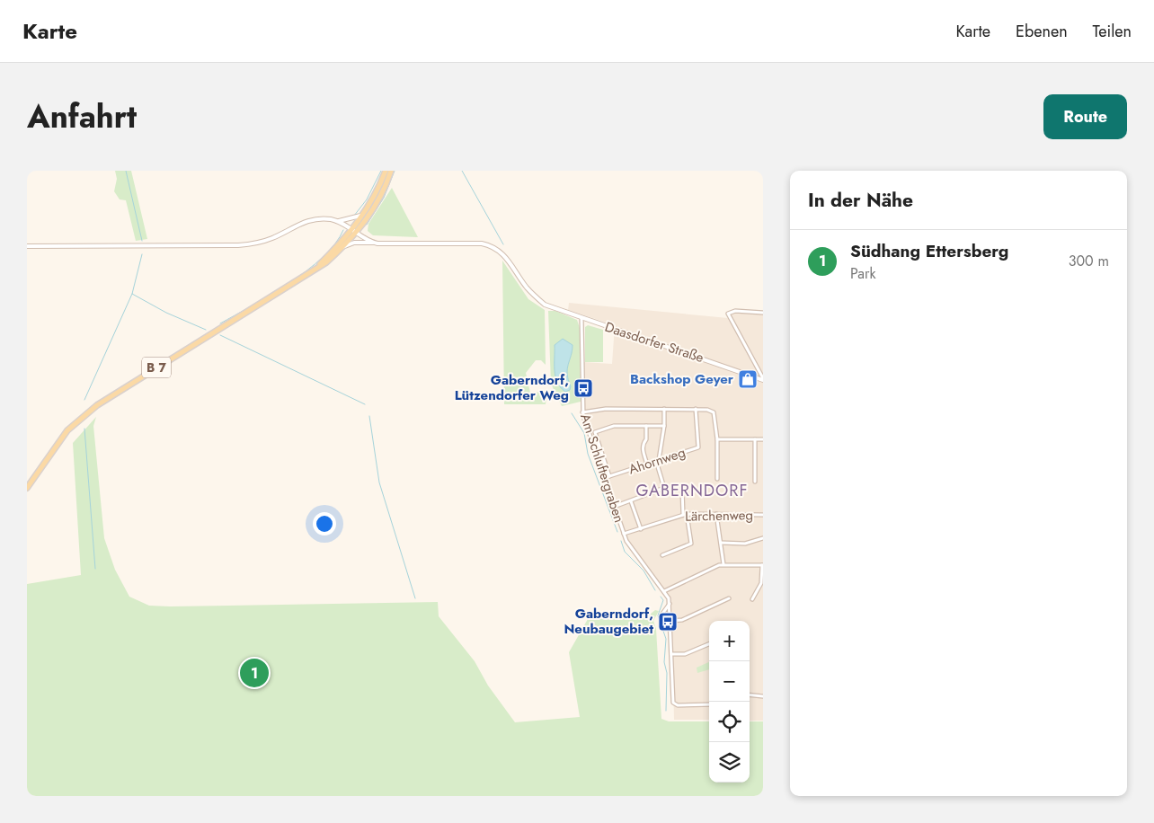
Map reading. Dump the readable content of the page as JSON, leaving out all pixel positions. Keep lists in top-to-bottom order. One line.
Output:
{"streets":{"main road":["B 7"],"street":["Daasdorfer Straße","Ahornweg","Am Schluftergraben","Lärchenweg"]},"crossings":[["Daasdorfer Straße","Am Schluftergraben"],["Ahornweg","Am Schluftergraben"],["Am Schluftergraben","Lärchenweg"]],"districts":["GABERNDORF"],"places":{"shop":["Backshop Geyer"],"bus stop":["Gaberndorf, Lützendorfer Weg","Gaberndorf, Neubaugebiet"]},"page":{"header":"Karte","nav":["Karte","Ebenen","Teilen"],"title":"Anfahrt","buttons":"Route","heading":"In der Nähe","list":[{"mark":"1","name":"Südhang Ettersberg","note":"Park","value":"300 m"}],"map_buttons":["+","−"],"pins":"1"}}
